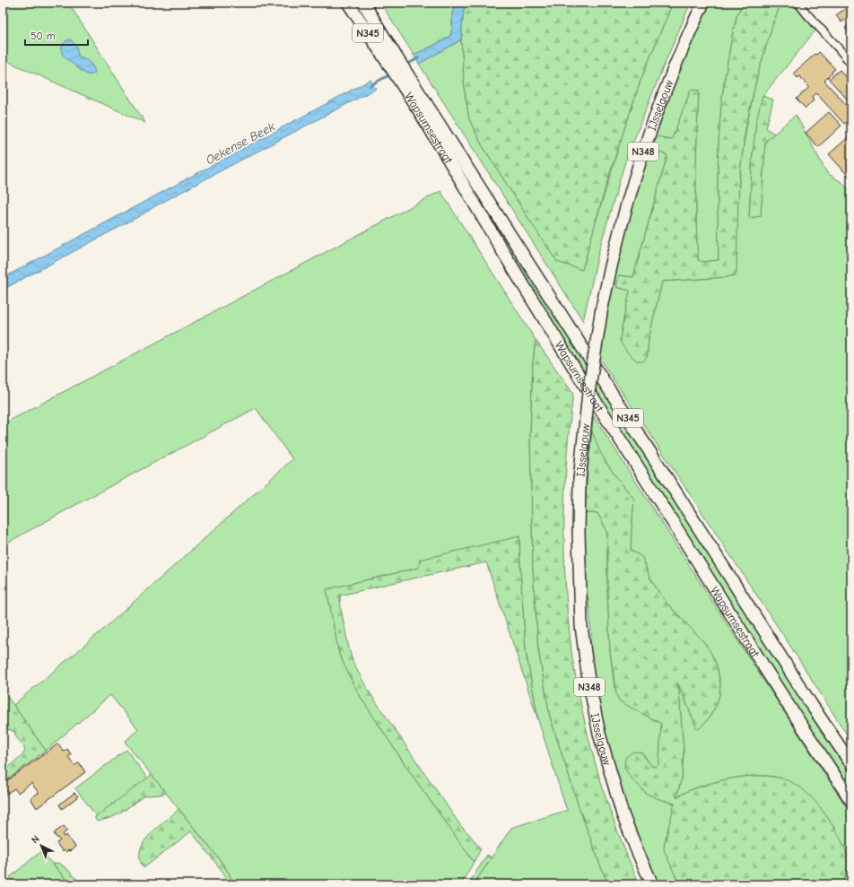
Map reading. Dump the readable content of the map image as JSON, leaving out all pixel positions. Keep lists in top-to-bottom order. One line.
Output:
{"streets":{"main road":["N345","IJsselgouw","Wapsumsestraat","N348"]},"water":["Oekense Beek"],"scale_bar":"50 m","north":"top left"}
